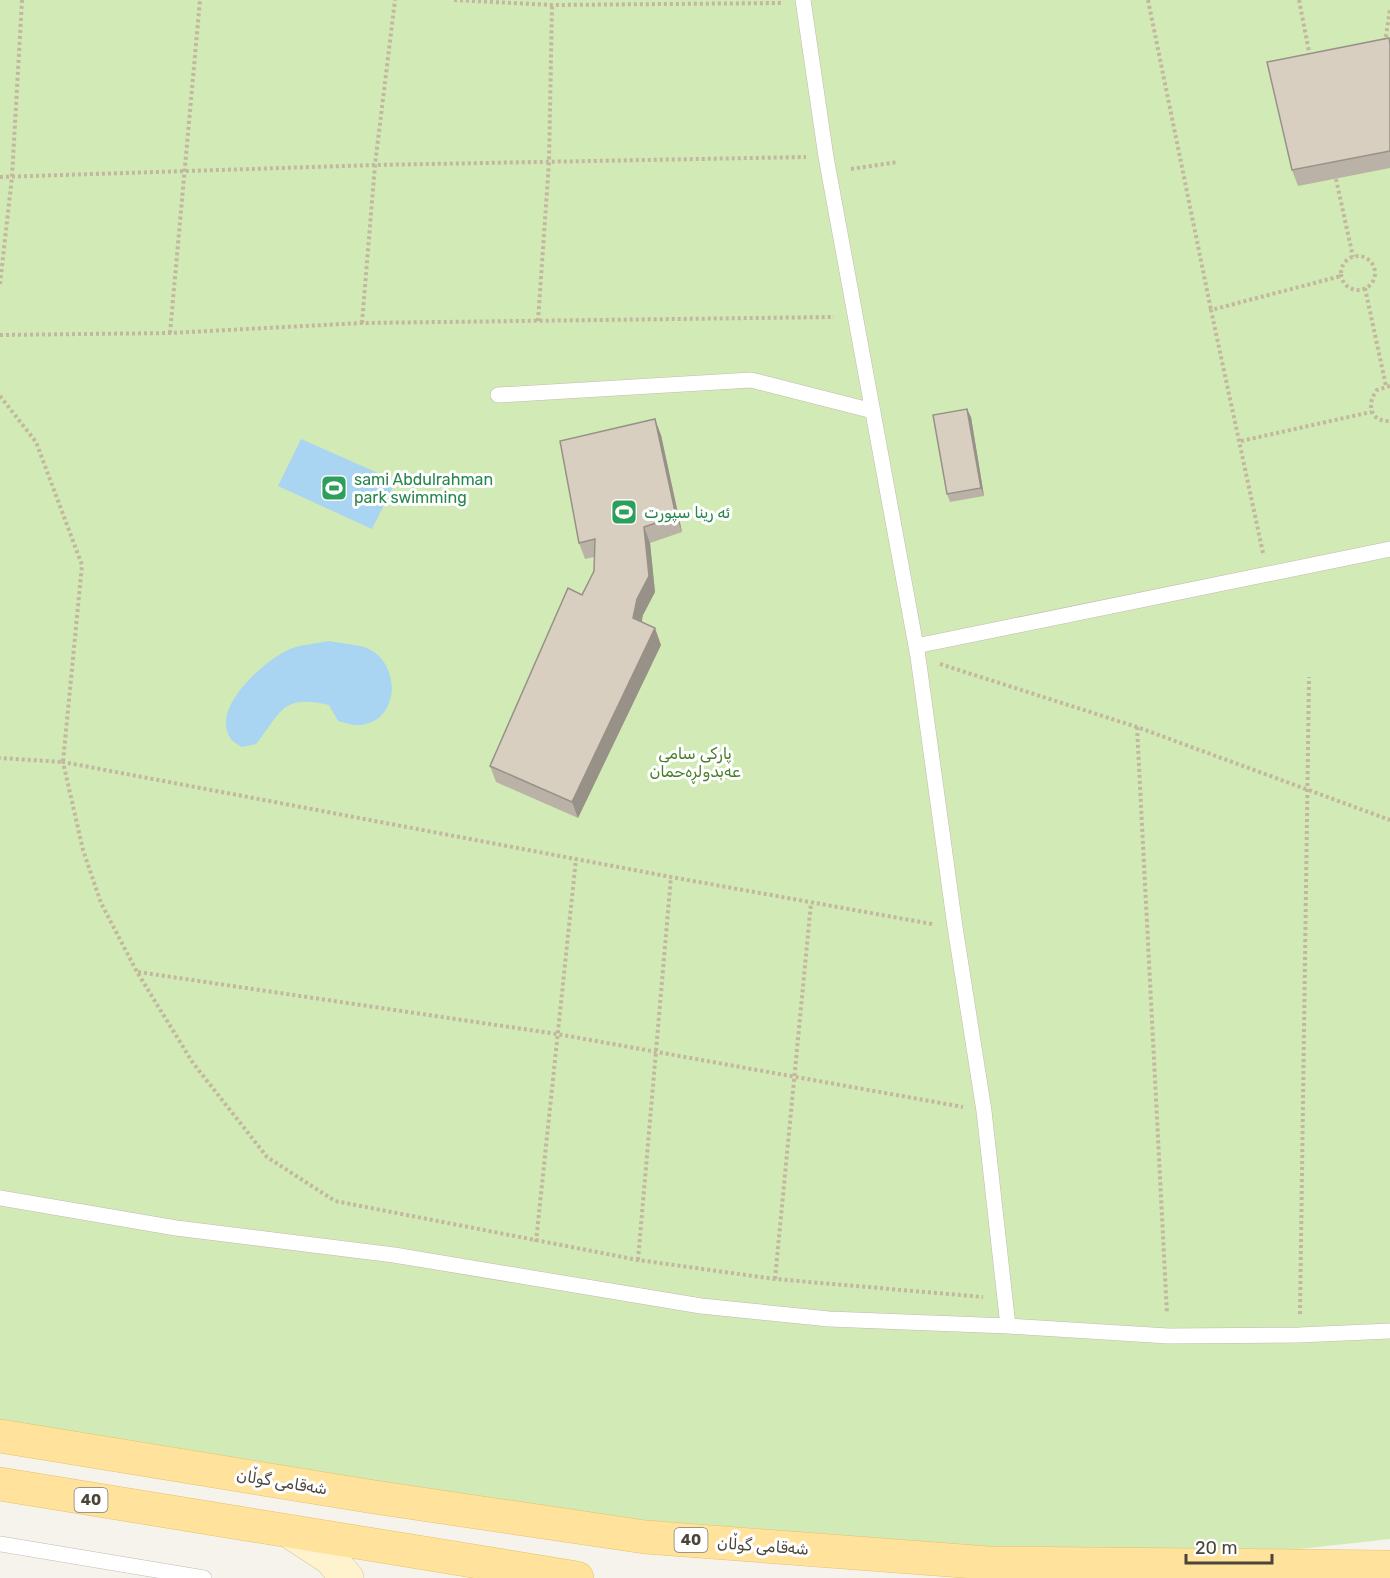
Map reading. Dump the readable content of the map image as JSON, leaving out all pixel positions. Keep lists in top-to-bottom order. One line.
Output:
{"streets":{"main road":["شەقامی گوڵان","40"]},"parks":["پارکی سامی عەبدولڕەحمان"],"places":{"sports":["sami Abdulrahman park swimming","ئه رينا سپورت"]},"scale_bar":"20 m"}
